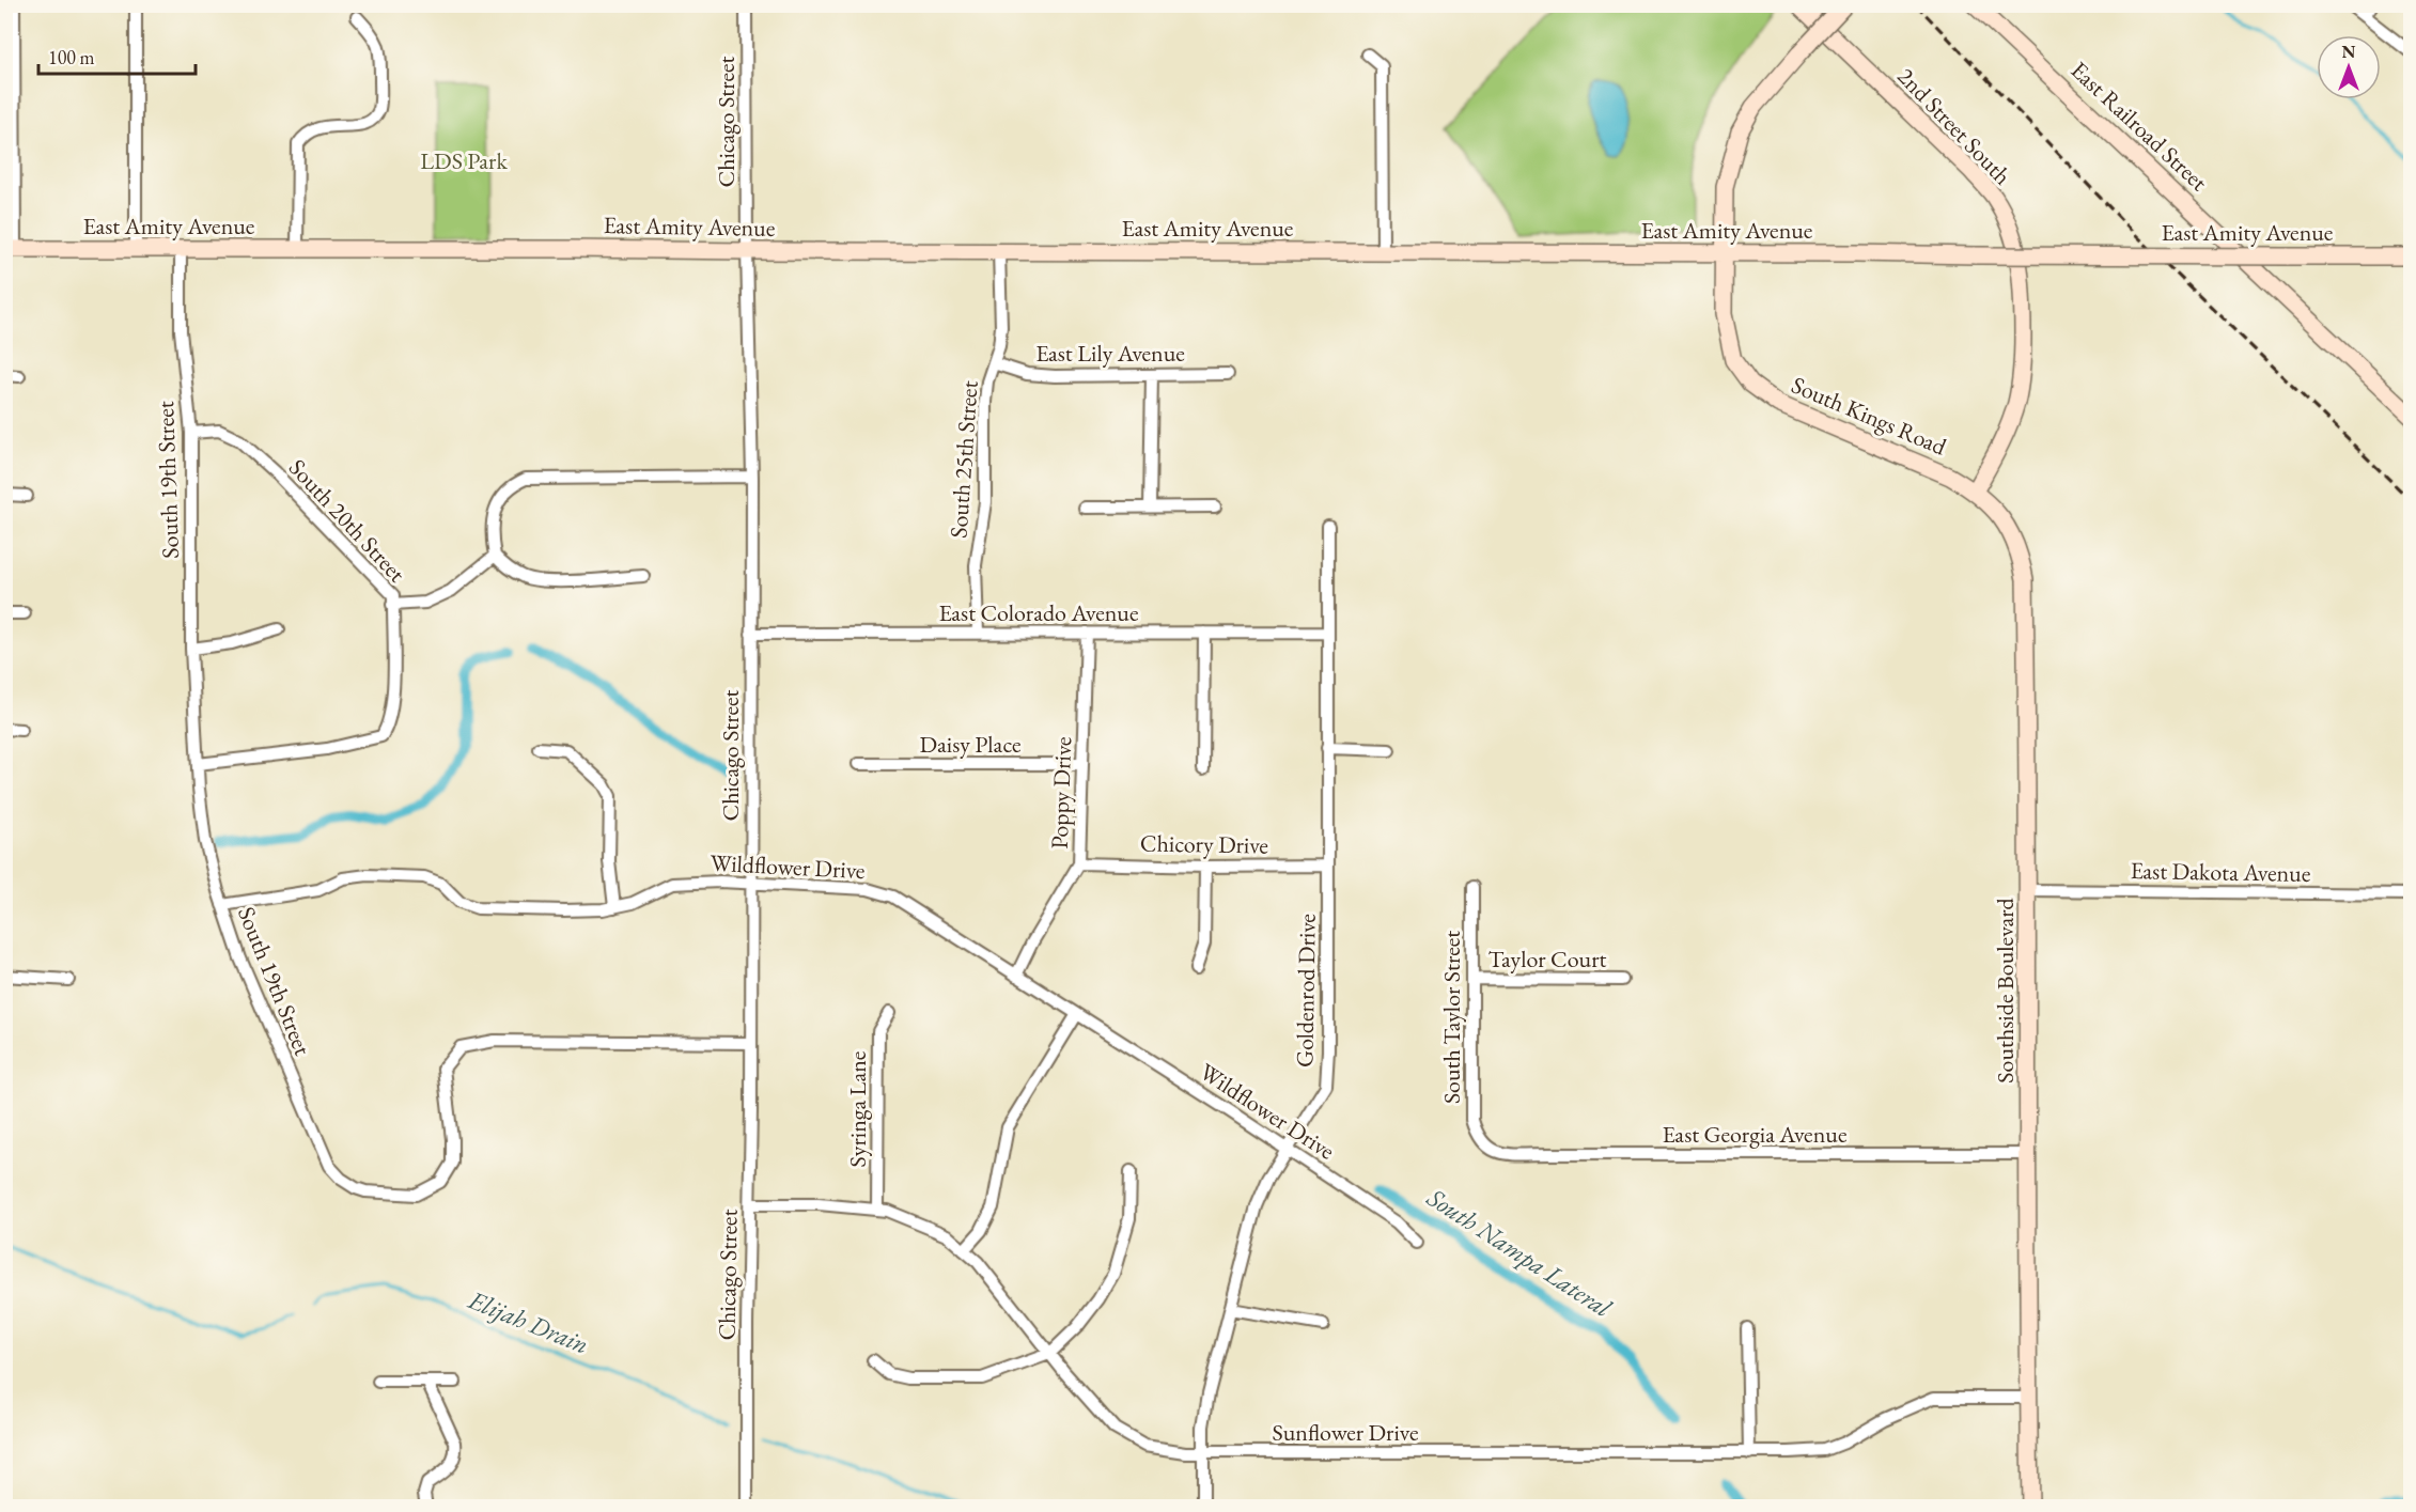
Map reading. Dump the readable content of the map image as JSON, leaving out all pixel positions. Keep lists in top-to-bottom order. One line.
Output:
{"streets":{"main road":["2nd Street South","East Railroad Street","East Amity Avenue","South Kings Road","Southside Boulevard"],"street":["Chicago Street","East Lily Avenue","South 25th Street","South 19th Street","South 20th Street","East Colorado Avenue","Daisy Place","Poppy Drive","Chicory Drive","Wildflower Drive","East Dakota Avenue","Taylor Court","Goldenrod Drive","South Taylor Street","Syringa Lane","East Georgia Avenue","Sunflower Drive"]},"crossings":[["Chicago Street","East Amity Avenue"],["Chicago Street","South 19th Street"],["Chicago Street","East Colorado Avenue"],["Chicago Street","Wildflower Drive"],["Chicago Street","Sunflower Drive"],["2nd Street South","South Kings Road"],["2nd Street South","Southside Boulevard"],["East Amity Avenue","South Kings Road"],["East Amity Avenue","South 25th Street"],["East Amity Avenue","South 19th Street"],["East Lily Avenue","South 25th Street"],["South Kings Road","Southside Boulevard"],["South 25th Street","East Colorado Avenue"],["South 19th Street","South 20th Street"],["South 19th Street","Wildflower Drive"],["East Colorado Avenue","Poppy Drive"],["East Colorado Avenue","Goldenrod Drive"],["Daisy Place","Poppy Drive"],["Poppy Drive","Chicory Drive"],["Poppy Drive","Wildflower Drive"],["Chicory Drive","Goldenrod Drive"],["Wildflower Drive","Goldenrod Drive"],["East Dakota Avenue","Southside Boulevard"],["Taylor Court","South Taylor Street"],["Goldenrod Drive","Sunflower Drive"],["Southside Boulevard","East Georgia Avenue"],["Southside Boulevard","Sunflower Drive"],["South Taylor Street","East Georgia Avenue"],["Syringa Lane","Sunflower Drive"]],"water":["South Nampa Lateral","Elijah Drain"],"parks":["LDS Park"],"scale_bar":"100 m","north":"top"}
